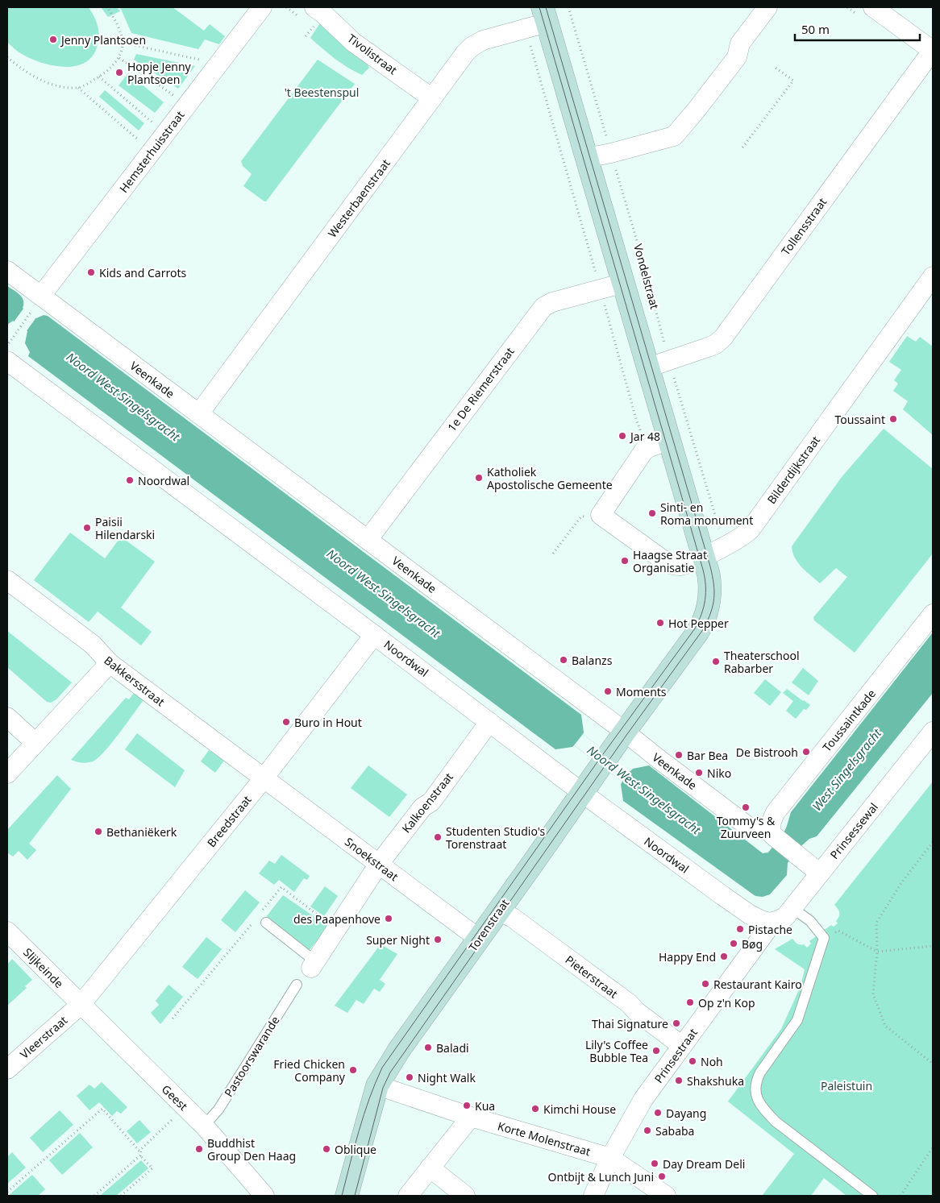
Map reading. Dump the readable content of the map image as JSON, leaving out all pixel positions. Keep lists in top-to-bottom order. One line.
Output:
{"streets":{"street":["Tivolistraat","Hemsterhuisstraat","Westerbaenstraat","Tollensstraat","Vondelstraat","Veenkade","1e De Riemerstraat","Bilderdijkstraat","Noordwal","Bakkersstraat","Toussaintkade","Kalkoenstraat","Breedstraat","Prinsessewal","Snoekstraat","Torenstraat","Slijkeinde","Pieterstraat","Vleerstraat","Prinsestraat","Geest","Korte Molenstraat"],"lane":["Pastoorswarande"]},"crossings":[["Tivolistraat","Westerbaenstraat"],["Hemsterhuisstraat","Veenkade"],["Westerbaenstraat","Vondelstraat"],["Westerbaenstraat","Veenkade"],["Tollensstraat","Vondelstraat"],["Vondelstraat","1e De Riemerstraat"],["Vondelstraat","Bilderdijkstraat"],["Veenkade","1e De Riemerstraat"],["Veenkade","Toussaintkade"],["Veenkade","Torenstraat"],["Noordwal","Kalkoenstraat"],["Noordwal","Breedstraat"],["Noordwal","Prinsessewal"],["Noordwal","Torenstraat"],["Noordwal","Prinsestraat"],["Bakkersstraat","Breedstraat"],["Bakkersstraat","Snoekstraat"],["Kalkoenstraat","Snoekstraat"],["Breedstraat","Snoekstraat"],["Breedstraat","Slijkeinde"],["Breedstraat","Vleerstraat"],["Breedstraat","Geest"],["Prinsessewal","Prinsestraat"],["Snoekstraat","Torenstraat"],["Torenstraat","Pieterstraat"],["Slijkeinde","Vleerstraat"],["Slijkeinde","Geest"],["Pieterstraat","Prinsestraat"],["Vleerstraat","Geest"],["Prinsestraat","Korte Molenstraat"],["Pastoorswarande","Geest"]],"water":["Noord West Singelsgracht","West Singelsgracht"],"parks":["'t Beestenspul","Paleistuin"],"places":["Jenny Plantsoen","Hopje Jenny Plantsoen","Kids and Carrots","Toussaint","Jar 48","Katholiek Apostolische Gemeente","Noordwal","Sinti- en Roma monument","Paisii Hilendarski","Haagse Straat Organisatie","Hot Pepper","Balanzs","Theaterschool Rabarber","Moments","Buro in Hout","De Bistrooh","Bar Bea","Niko","Tommy's & Zuurveen","Bethaniëkerk","Studenten Studio's Torenstraat","des Paapenhove","Pistache","Super Night","Bøg","Happy End","Restaurant Kairo","Op z'n Kop","Thai Signature","Baladi","Lily's Coffee Bubble Tea","Noh","Fried Chicken Company","Night Walk","Shakshuka","Kua","Kimchi House","Dayang","Sababa","Buddhist Group Den Haag","Oblique","Day Dream Deli","Ontbijt & Lunch Juni"],"scale_bar":"50 m"}
